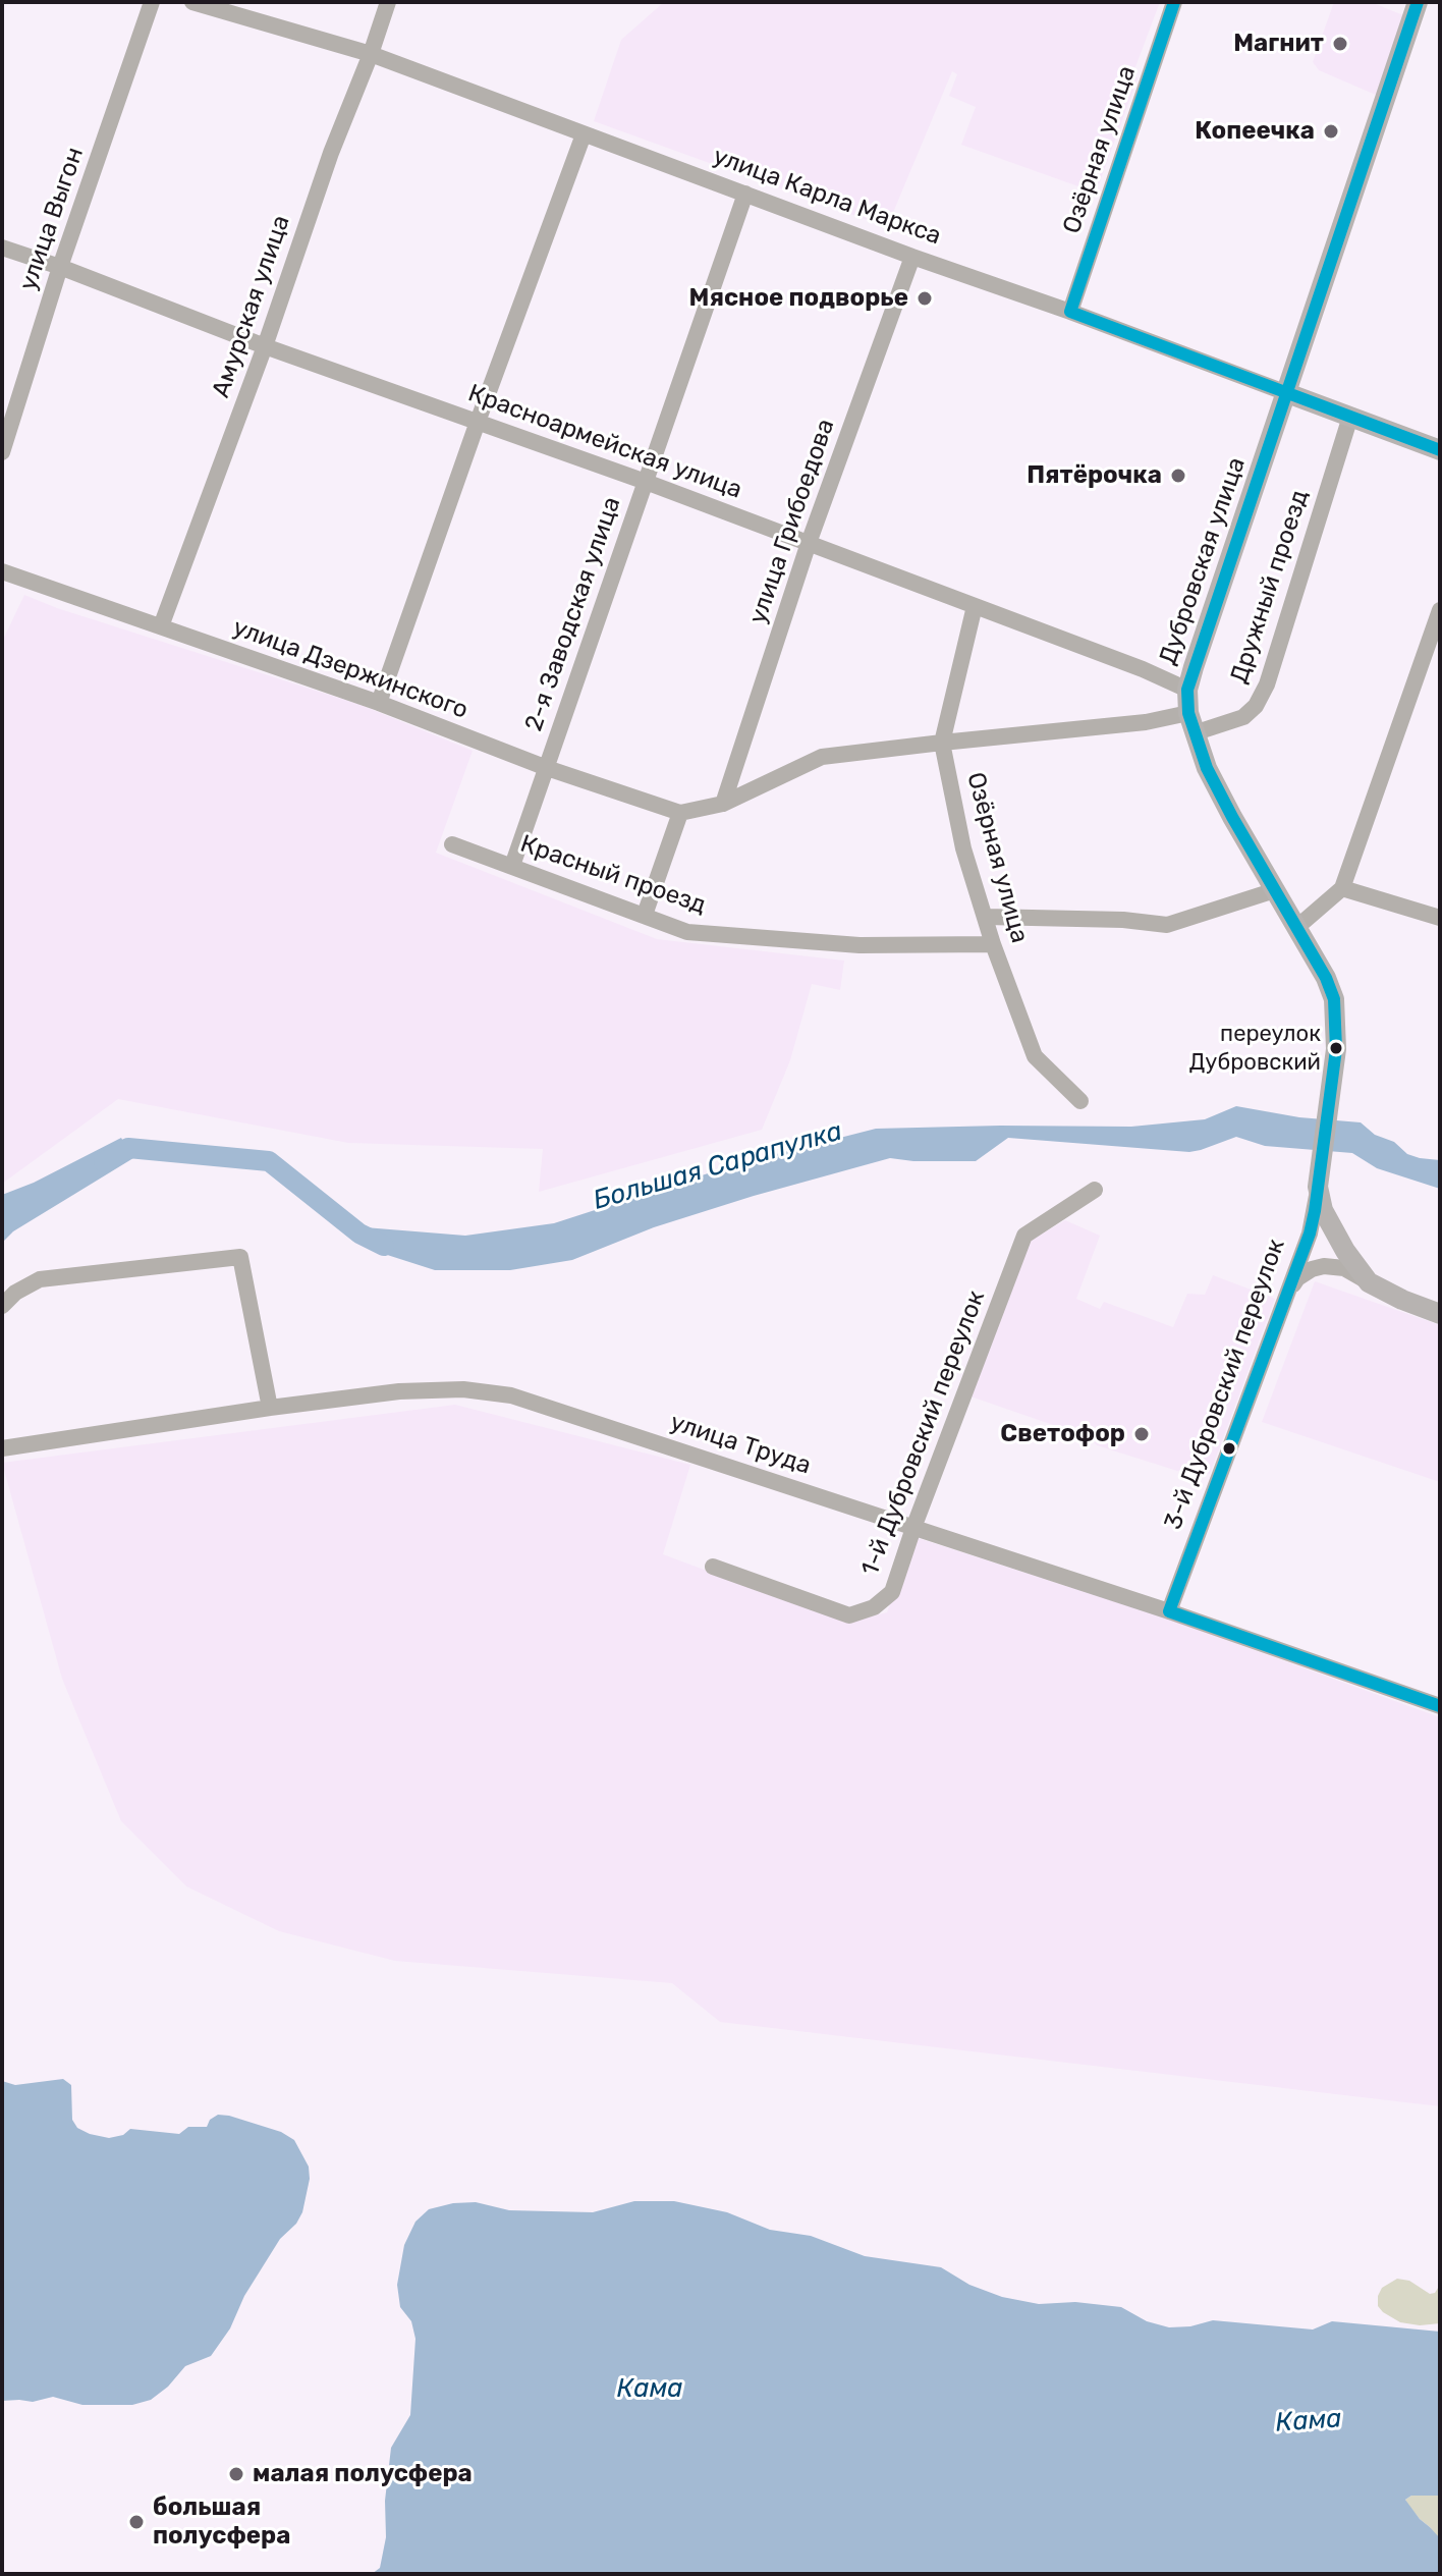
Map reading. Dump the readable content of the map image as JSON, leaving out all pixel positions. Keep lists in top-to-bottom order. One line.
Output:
{"streets":{"main road":["улица Карла Маркса","Дубровская улица"],"street":["Озёрная улица","улица Выгон","Амурская улица","Красноармейская улица","улица Грибоедова","Дружный проезд","2-я Заводская улица","улица Дзержинского","Красный проезд","3-й Дубровский переулок","1-й Дубровский переулок","улица Труда"]},"crossings":[["Озёрная улица","улица Карла Маркса"],["Озёрная улица","Красноармейская улица"],["Озёрная улица","Дружный проезд"],["Озёрная улица","Красный проезд"],["улица Карла Маркса","Амурская улица"],["улица Карла Маркса","улица Грибоедова"],["улица Карла Маркса","Дубровская улица"],["улица Карла Маркса","Дружный проезд"],["улица Карла Маркса","2-я Заводская улица"],["улица Выгон","Красноармейская улица"],["Амурская улица","Красноармейская улица"],["Амурская улица","улица Дзержинского"],["Красноармейская улица","улица Грибоедова"],["Красноармейская улица","Дубровская улица"],["Красноармейская улица","2-я Заводская улица"],["улица Грибоедова","Дружный проезд"],["Дубровская улица","Дружный проезд"],["Дубровская улица","3-й Дубровский переулок"],["Дружный проезд","улица Дзержинского"],["2-я Заводская улица","улица Дзержинского"],["2-я Заводская улица","Красный проезд"],["3-й Дубровский переулок","улица Труда"],["1-й Дубровский переулок","улица Труда"]],"water":["Большая Сарапулка","Кама"],"places":["Магнит","Копеечка","Мясное подворье","Пятёрочка","переулок Дубровский","Светофор","малая полусфера","большая полусфера"]}
